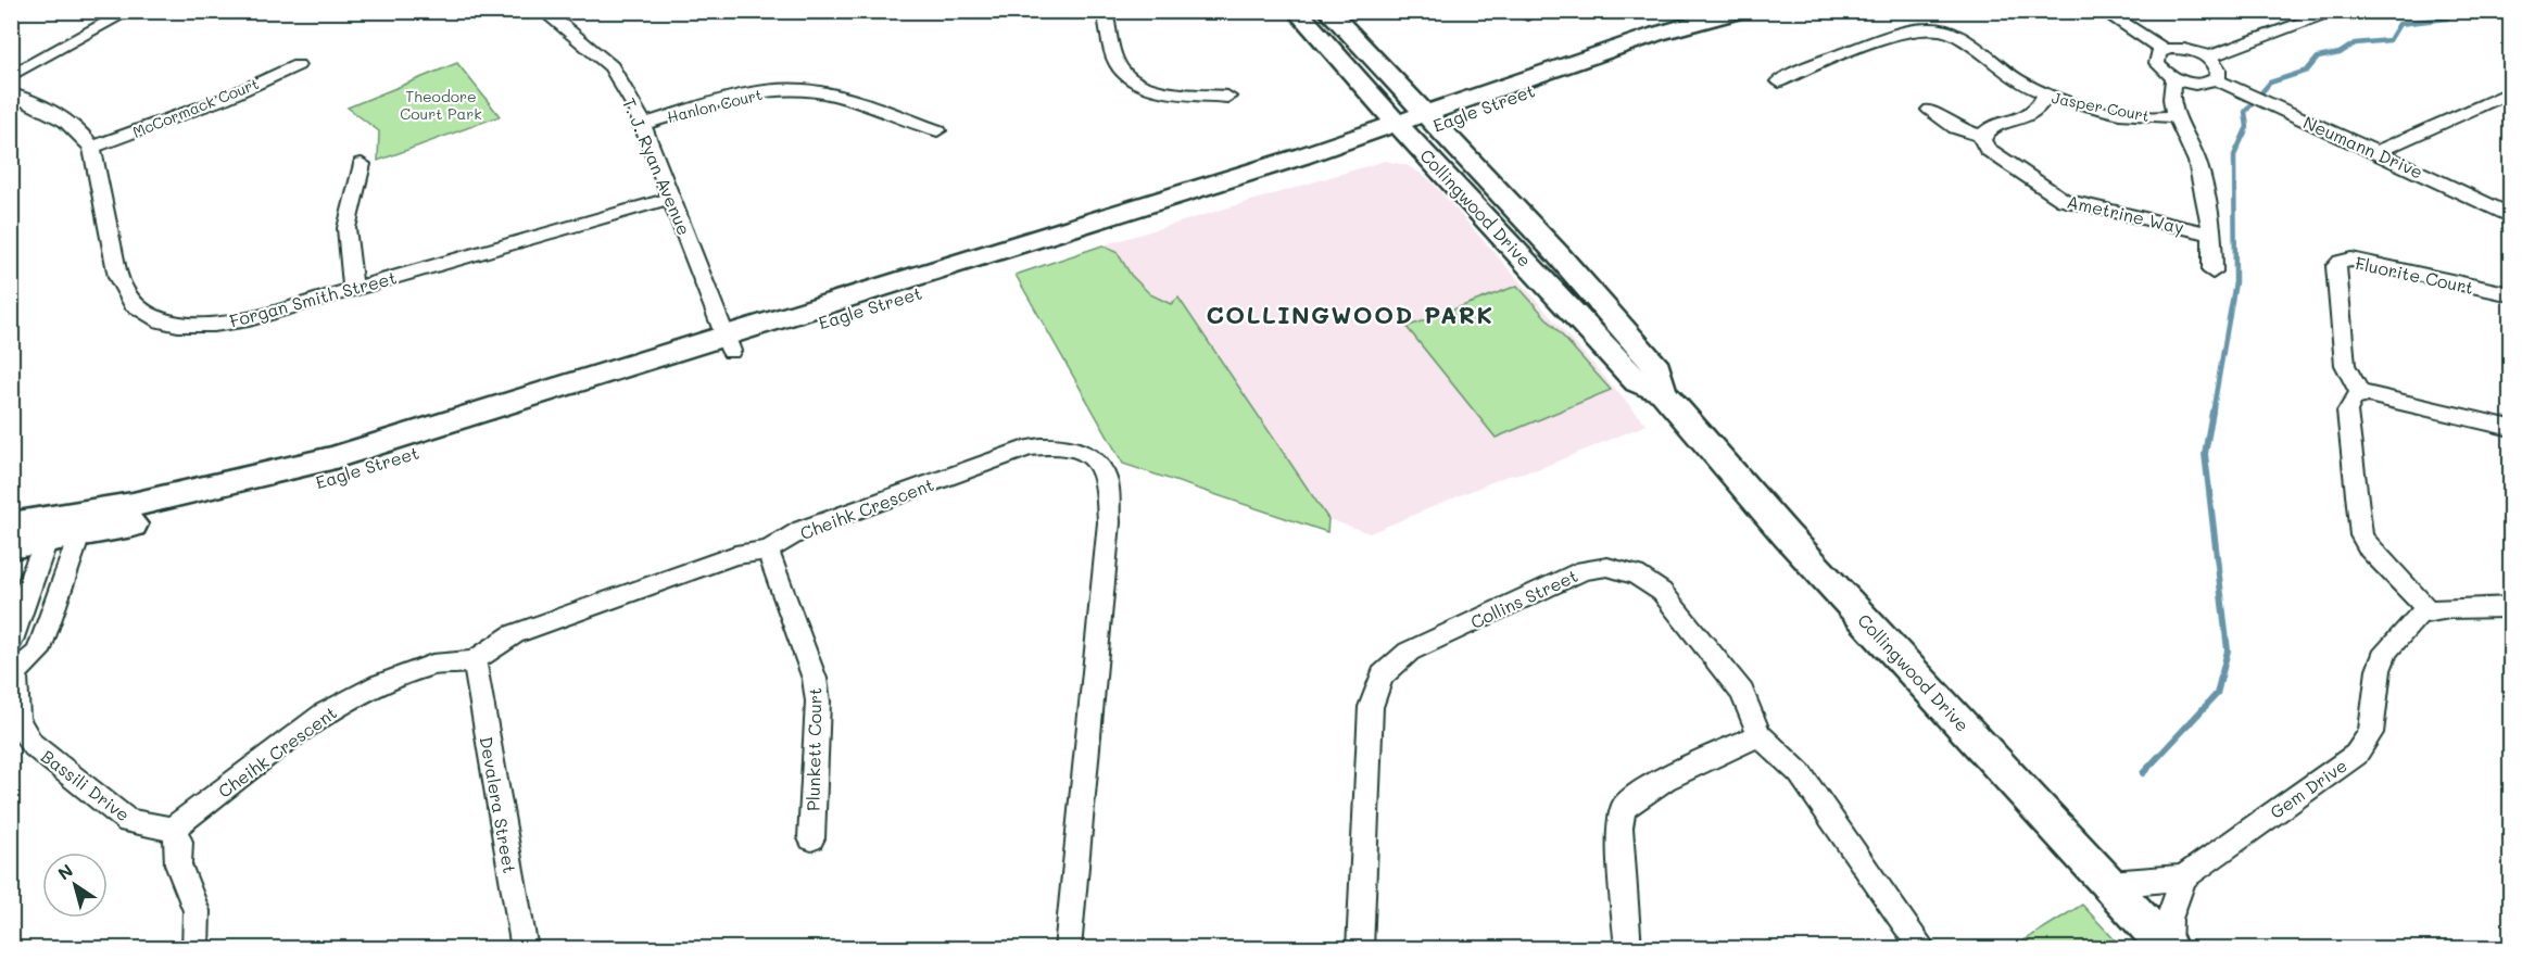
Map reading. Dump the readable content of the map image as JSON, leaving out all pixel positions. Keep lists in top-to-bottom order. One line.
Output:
{"streets":{"main road":["Eagle Street","Collingwood Drive"],"street":["Hanlon Court","Jasper Court","McCormack Court","Neumann Drive","T. J. Ryan Avenue","Ametrine Way","Fluorite Court","Forgan Smith Street","Cheihk Crescent","Collins Street","Plunkett Court","Bassili Drive","Gem Drive","Devalera Street"]},"crossings":[["Hanlon Court","T. J. Ryan Avenue"],["McCormack Court","Forgan Smith Street"],["Eagle Street","T. J. Ryan Avenue"],["Eagle Street","Collingwood Drive"],["Eagle Street","Bassili Drive"],["T. J. Ryan Avenue","Forgan Smith Street"],["Cheihk Crescent","Plunkett Court"],["Cheihk Crescent","Bassili Drive"],["Cheihk Crescent","Devalera Street"]],"districts":["COLLINGWOOD PARK"],"parks":["Theodore Court Park"],"north":"top left"}
